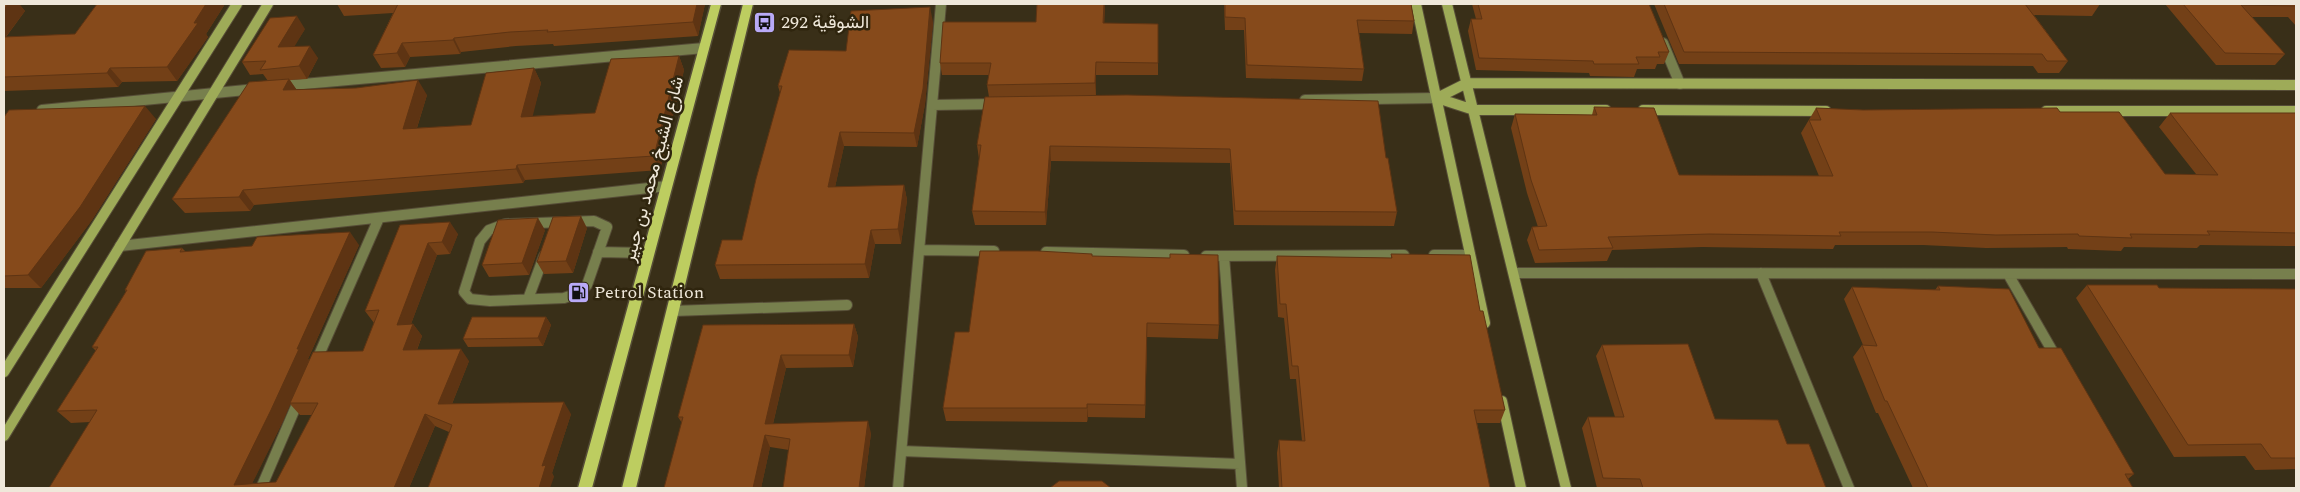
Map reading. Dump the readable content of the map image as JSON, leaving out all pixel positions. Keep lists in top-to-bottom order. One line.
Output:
{"streets":{"main road":["شارع الشيخ محمد بن جبير"]},"places":{"bus stop":["الشوقية 292"],"fuel station":["Petrol Station"]}}
